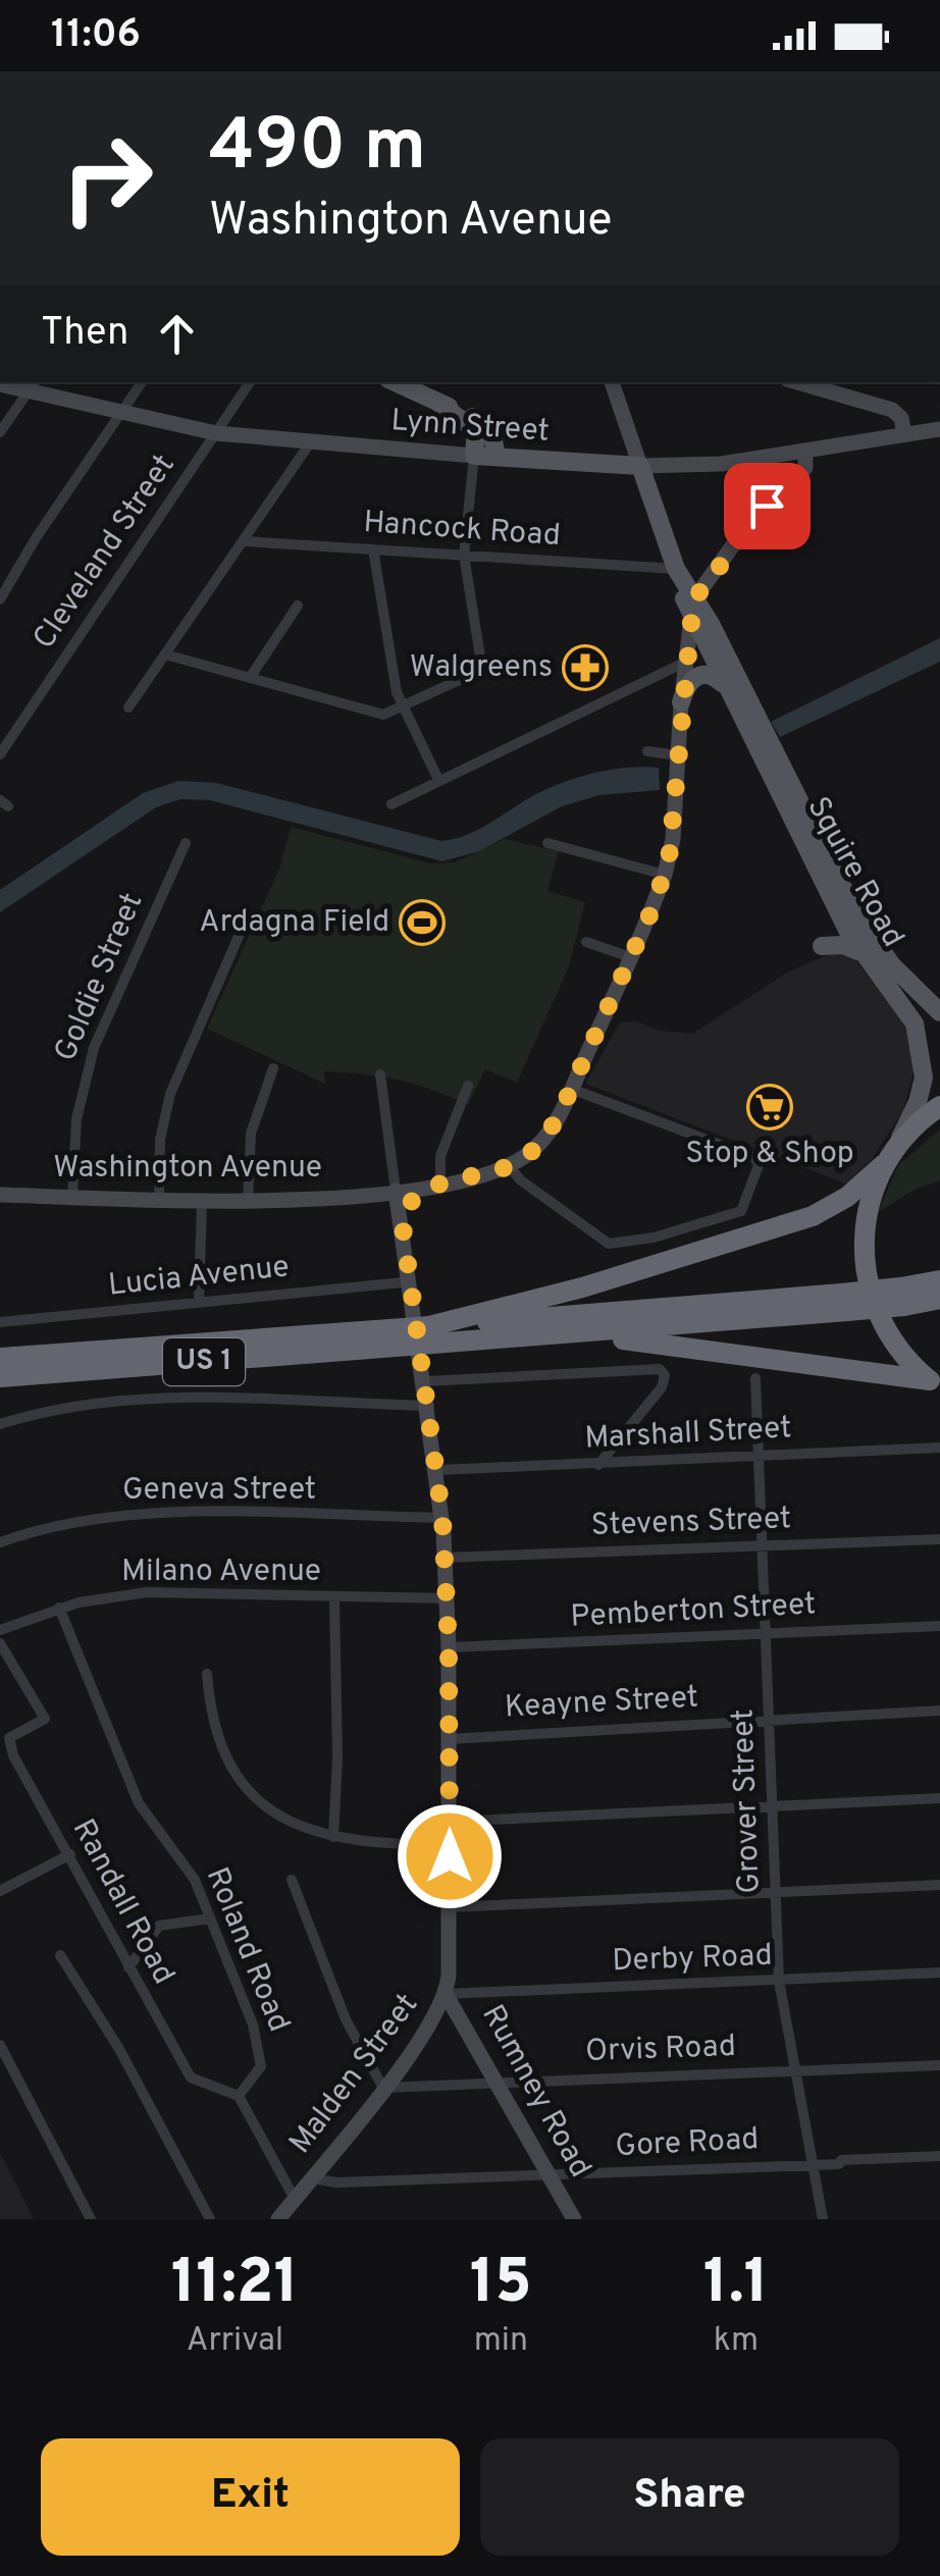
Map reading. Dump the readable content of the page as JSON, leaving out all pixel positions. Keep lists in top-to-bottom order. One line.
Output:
{"streets":{"highway":["US 1"],"main road":["Lynn Street","Squire Road"],"street":["Hancock Road","Cleveland Street","Goldie Street","Washington Avenue","Lucia Avenue","Marshall Street","Geneva Street","Stevens Street","Milano Avenue","Pemberton Street","Keayne Street","Grover Street","Randall Road","Roland Road","Derby Road","Orvis Road","Malden Street","Rumney Road","Gore Road"]},"crossings":[["Lynn Street","Cleveland Street"],["Squire Road","Washington Avenue"],["Goldie Street","Washington Avenue"],["Washington Avenue","Malden Street"],["Lucia Avenue","Malden Street"],["Marshall Street","Grover Street"],["Marshall Street","Malden Street"],["Geneva Street","Malden Street"],["Stevens Street","Grover Street"],["Stevens Street","Malden Street"],["Milano Avenue","Roland Road"],["Milano Avenue","Malden Street"],["Pemberton Street","Grover Street"],["Pemberton Street","Malden Street"],["Keayne Street","Grover Street"],["Keayne Street","Malden Street"],["Grover Street","Derby Road"],["Grover Street","Orvis Road"],["Grover Street","Gore Road"],["Randall Road","Roland Road"],["Derby Road","Malden Street"],["Derby Road","Rumney Road"],["Orvis Road","Malden Street"],["Orvis Road","Rumney Road"],["Malden Street","Rumney Road"],["Malden Street","Gore Road"],["Rumney Road","Gore Road"]],"places":{"pharmacy":["Walgreens"],"sports":["Ardagna Field"],"supermarket":["Stop & Shop"]},"page":{"status":"11:06","turn":["490 m","Washington Avenue"],"then":"Then","eta":["11:21","Arrival","15","min","1.1","km"],"buttons":["Exit","Share"]}}
